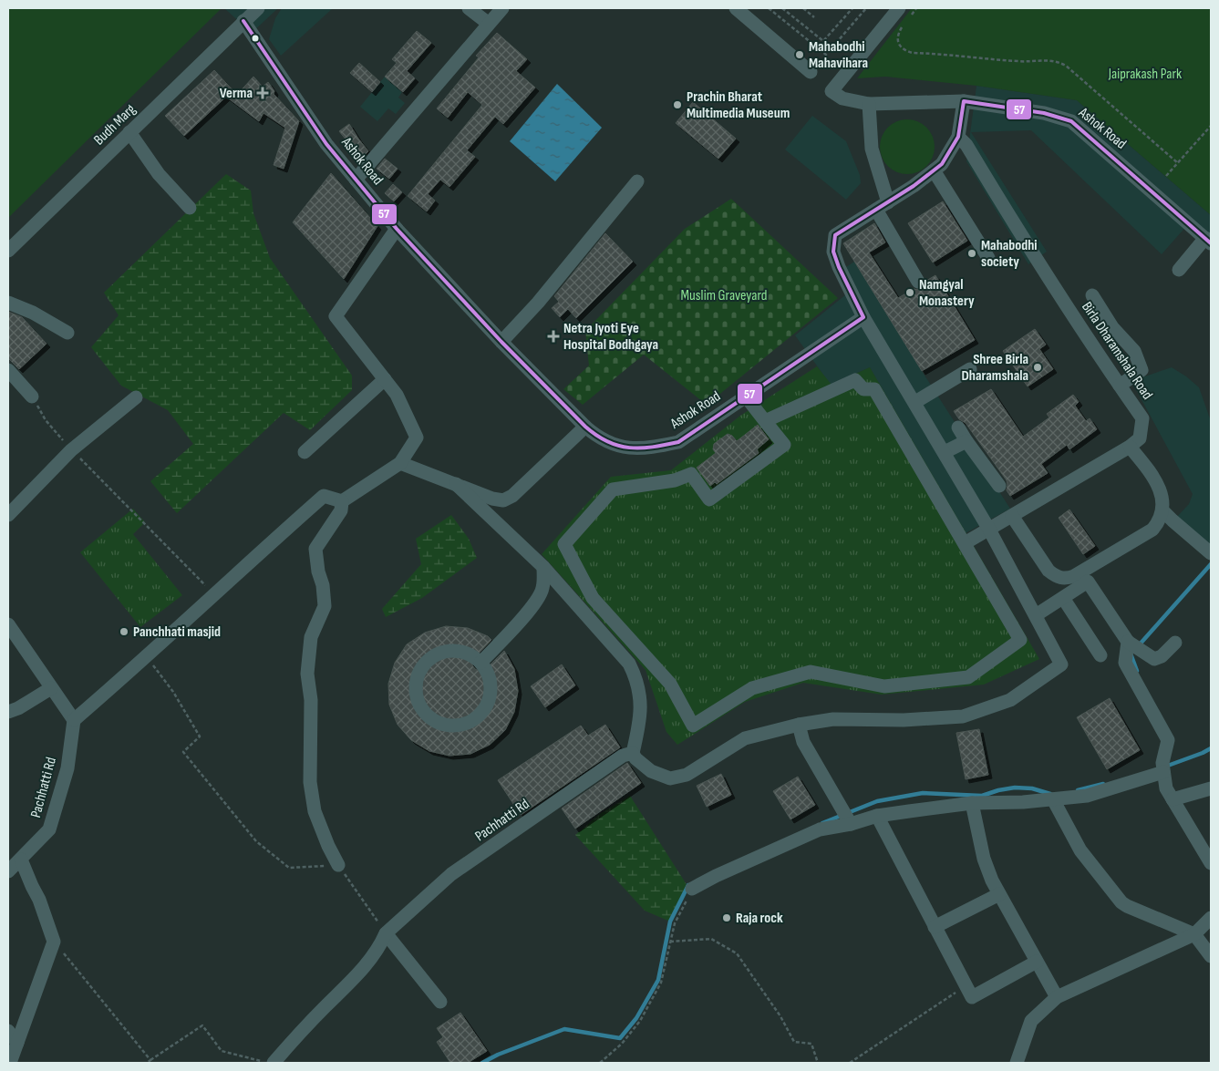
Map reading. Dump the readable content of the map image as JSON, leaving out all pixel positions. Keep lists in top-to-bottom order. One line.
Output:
{"streets":{"street":["Budh Marg","Ashok Road","Birla Dharamshala Road","Pachhatti Rd"]},"crossings":[["Budh Marg","Ashok Road"]],"parks":["Jaiprakash Park","Muslim Graveyard"],"places":{"other":["Mahabodhi Mahavihara","Prachin Bharat Multimedia Museum","Mahabodhi society","Namgyal Monastery","Shree Birla Dharamshala","Panchhati masjid","Raja rock"],"health":["Verma","Netra Jyoti Eye Hospital Bodhgaya"]},"lines":["transit line 57"]}
